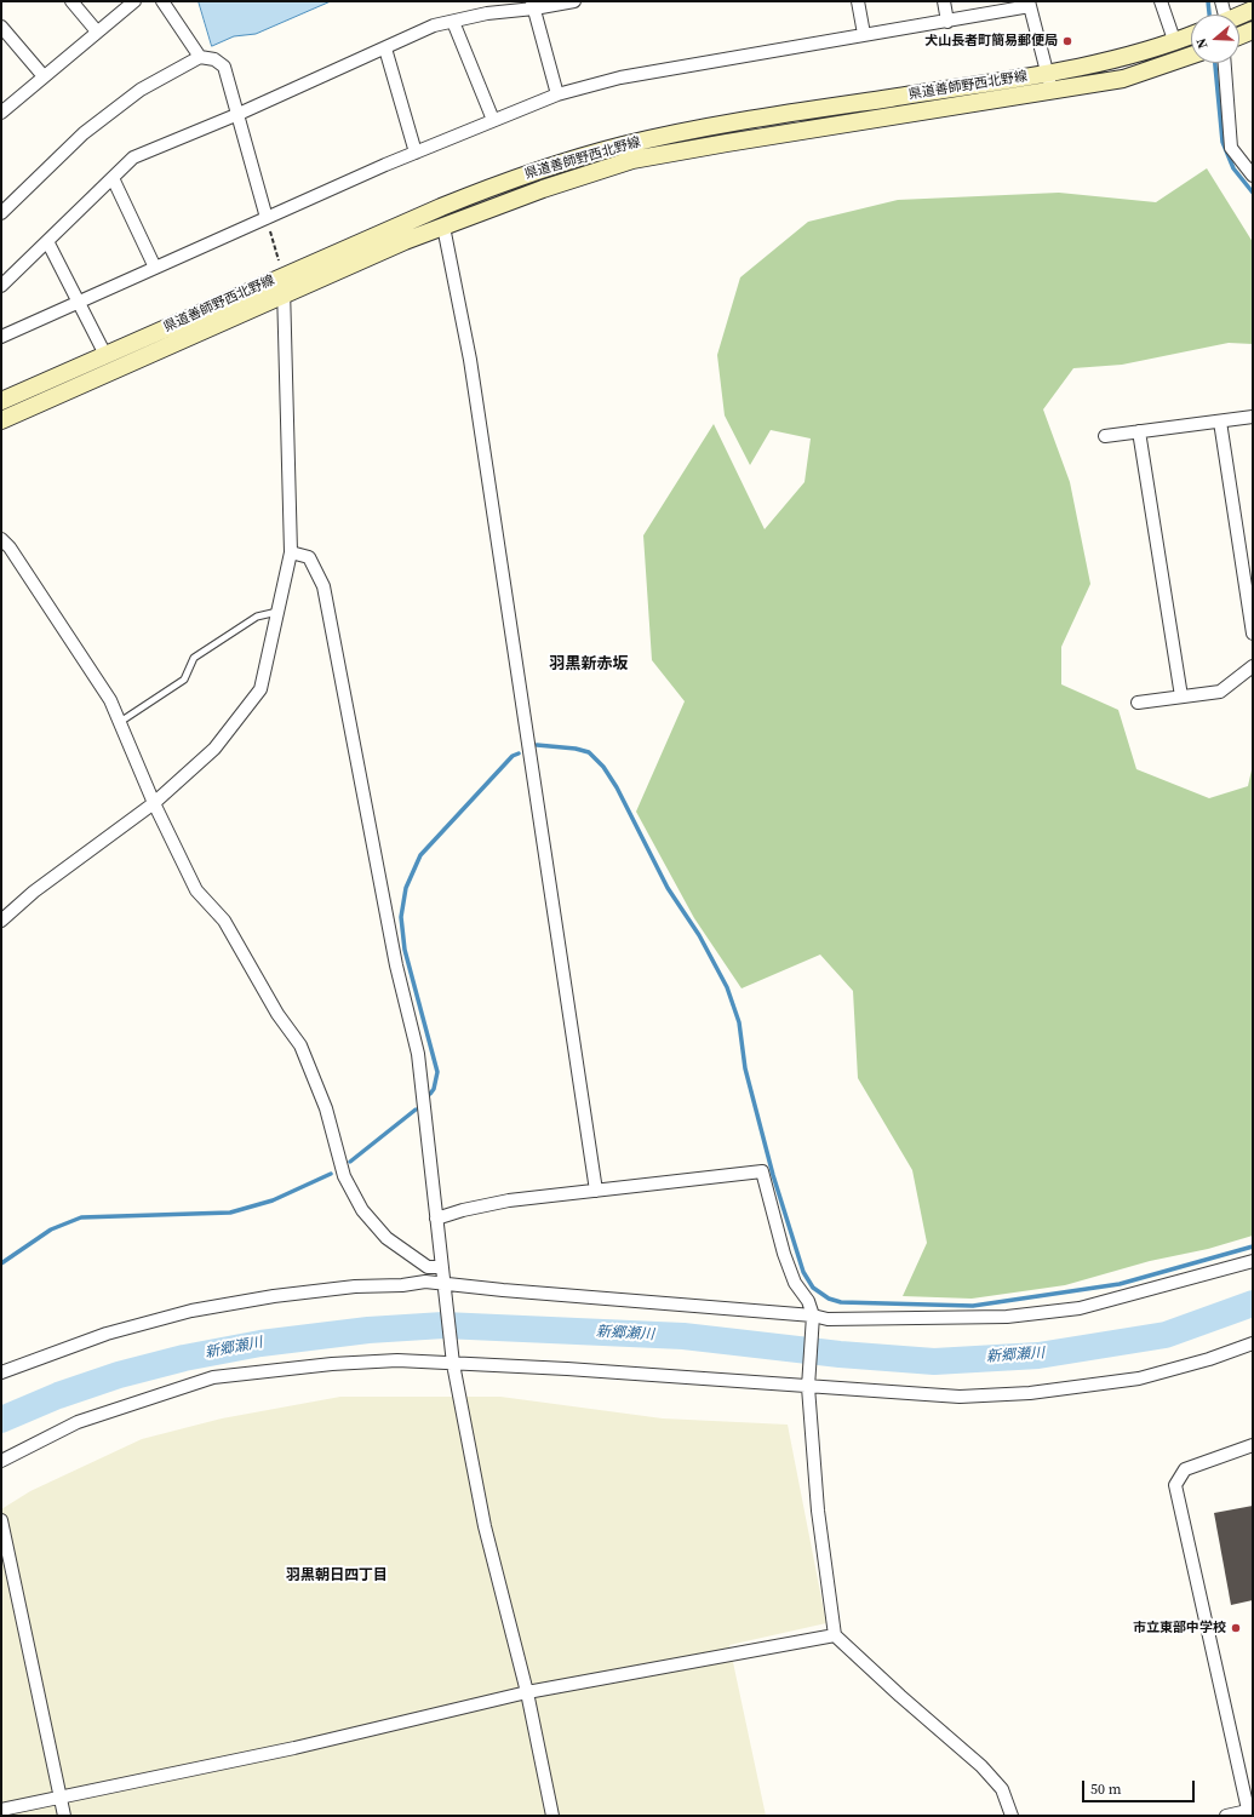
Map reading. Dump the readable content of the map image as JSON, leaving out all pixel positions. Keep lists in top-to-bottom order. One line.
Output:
{"streets":{"main road":["県道善師野西北野線"]},"districts":["羽黒新赤坂","羽黒朝日四丁目"],"water":["新郷瀬川"],"places":["犬山長者町簡易郵便局","市立東部中学校"],"scale_bar":"50 m","north":"left"}
